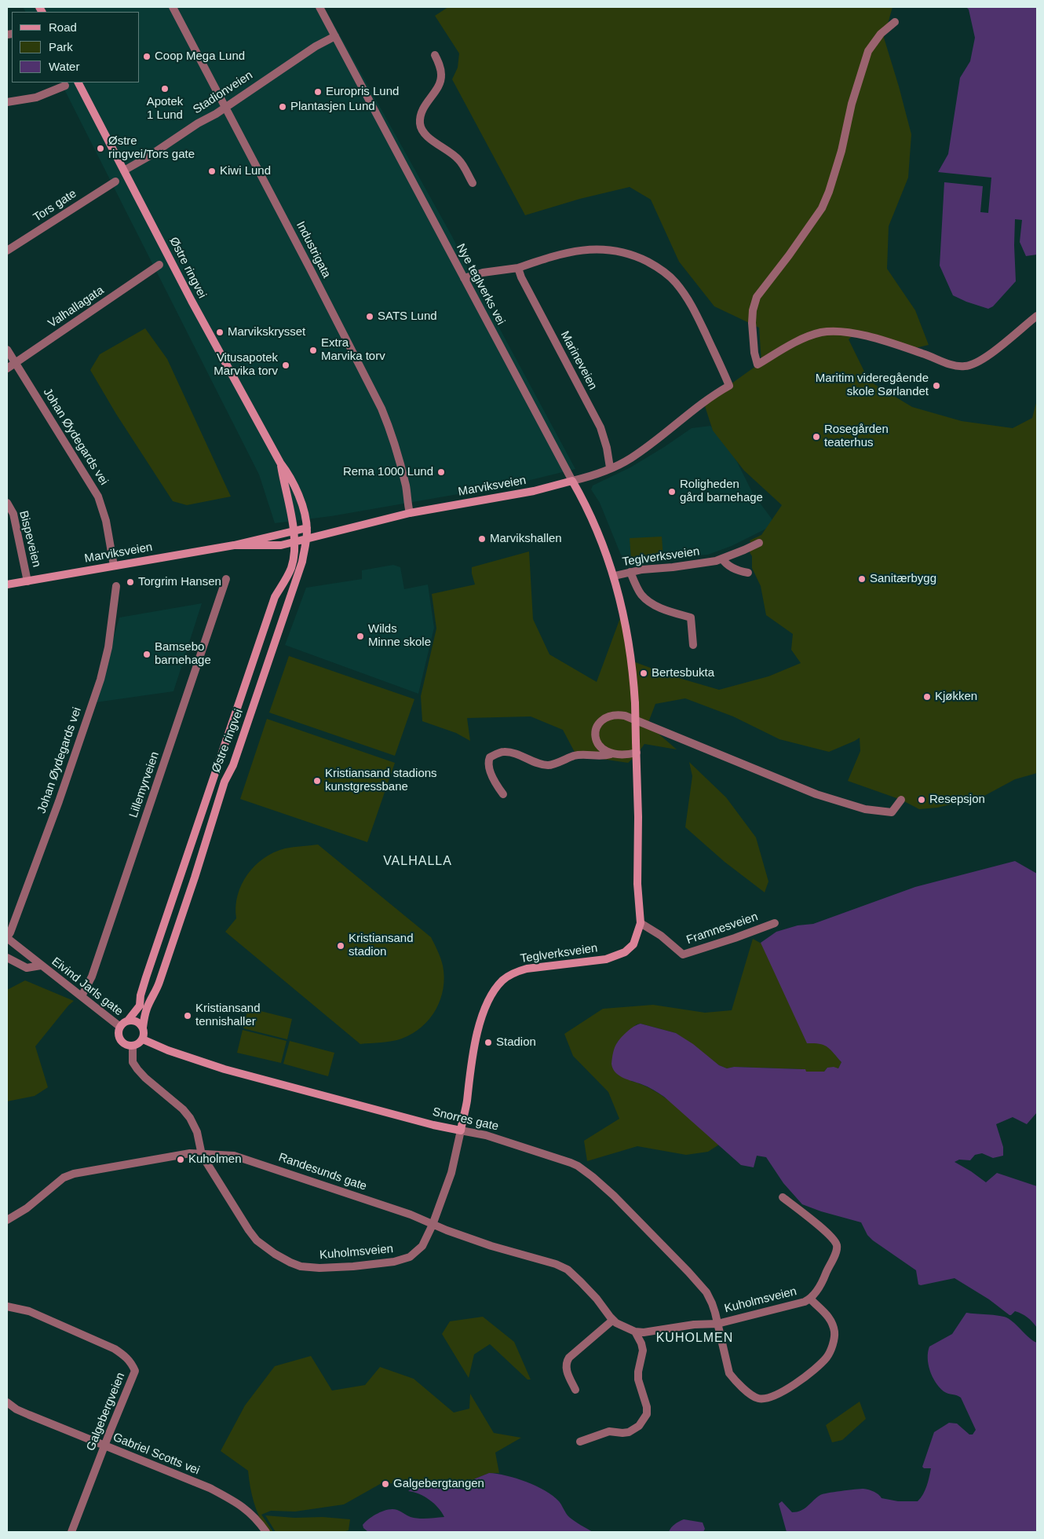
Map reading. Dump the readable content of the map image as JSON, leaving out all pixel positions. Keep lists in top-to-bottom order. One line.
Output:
{"streets":{"street":["Stadionveien","Tors gate","Industrigata","Østre ringvei","Nye teglverks vei","Valhallagata","Marineveien","Johan Øydegards vei","Marviksveien","Bispeveien","Teglverksveien","Lillemyrveien","Framnesveien","Eivind Jarls gate","Snorres gate","Randesunds gate","Kuholmsveien","Galgebergveien","Gabriel Scotts vei"]},"crossings":[["Stadionveien","Industrigata"],["Stadionveien","Østre ringvei"],["Stadionveien","Nye teglverks vei"],["Industrigata","Marviksveien"],["Østre ringvei","Marviksveien"],["Østre ringvei","Eivind Jarls gate"],["Østre ringvei","Snorres gate"],["Østre ringvei","Kuholmsveien"],["Nye teglverks vei","Marviksveien"],["Nye teglverks vei","Teglverksveien"],["Valhallagata","Johan Øydegards vei"],["Marineveien","Marviksveien"],["Johan Øydegards vei","Marviksveien"],["Johan Øydegards vei","Eivind Jarls gate"],["Marviksveien","Bispeveien"],["Teglverksveien","Framnesveien"],["Teglverksveien","Snorres gate"],["Teglverksveien","Randesunds gate"],["Teglverksveien","Kuholmsveien"],["Lillemyrveien","Eivind Jarls gate"],["Eivind Jarls gate","Snorres gate"],["Eivind Jarls gate","Kuholmsveien"],["Snorres gate","Kuholmsveien"],["Randesunds gate","Kuholmsveien"],["Galgebergveien","Gabriel Scotts vei"]],"districts":["VALHALLA","KUHOLMEN"],"places":["Coop Mega Lund","Apotek 1 Lund","Europris Lund","Plantasjen Lund","Østre ringvei/Tors gate","Kiwi Lund","SATS Lund","Marvikskrysset","Extra Marvika torv","Vitusapotek Marvika torv","Maritim videregående skole Sørlandet","Rosegården teaterhus","Rema 1000 Lund","Roligheden gård barnehage","Marvikshallen","Sanitærbygg","Torgrim Hansen","Wilds Minne skole","Bamsebo barnehage","Bertesbukta","Kjøkken","Kristiansand stadions kunstgressbane","Resepsjon","Kristiansand stadion","Kristiansand tennishaller","Stadion","Kuholmen","Galgebergtangen"],"legend":["Road","Park","Water"]}
